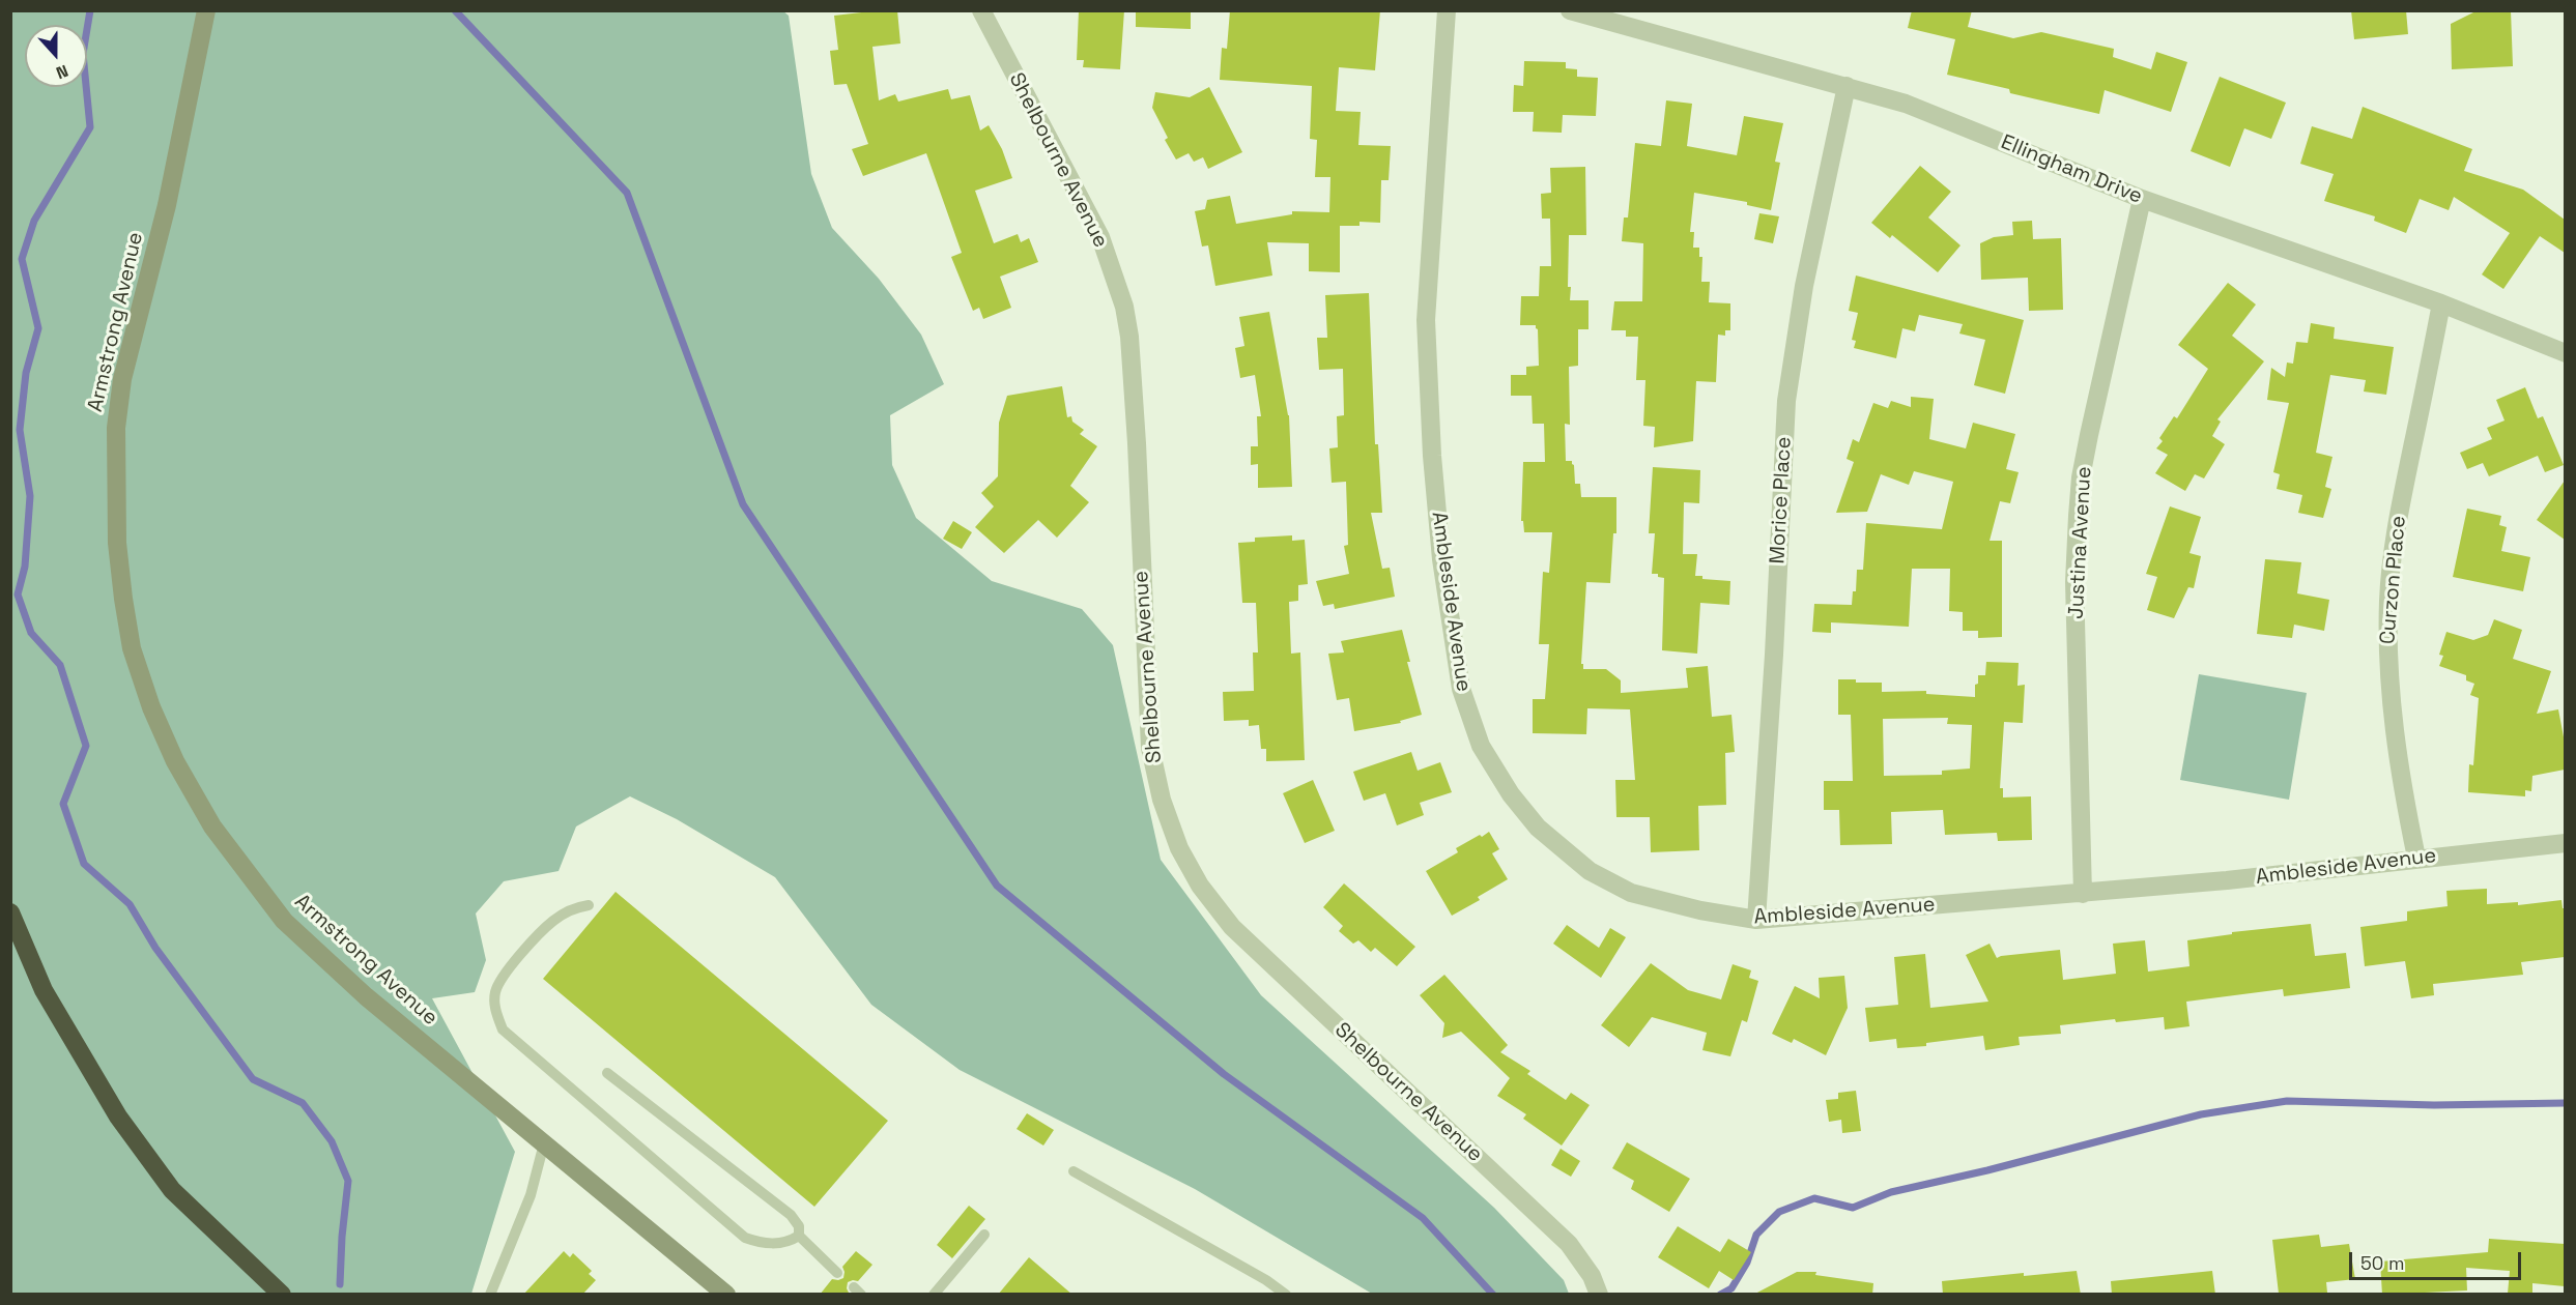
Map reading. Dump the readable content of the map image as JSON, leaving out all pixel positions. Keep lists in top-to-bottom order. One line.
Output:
{"streets":{"street":["Shelbourne Avenue","Ellingham Drive","Armstrong Avenue","Morice Place","Justina Avenue","Curzon Place","Ambleside Avenue"]},"crossings":[["Ellingham Drive","Morice Place"],["Ellingham Drive","Justina Avenue"],["Ellingham Drive","Curzon Place"],["Morice Place","Ambleside Avenue"],["Justina Avenue","Ambleside Avenue"],["Curzon Place","Ambleside Avenue"]],"scale_bar":"50 m","north":"bottom"}
